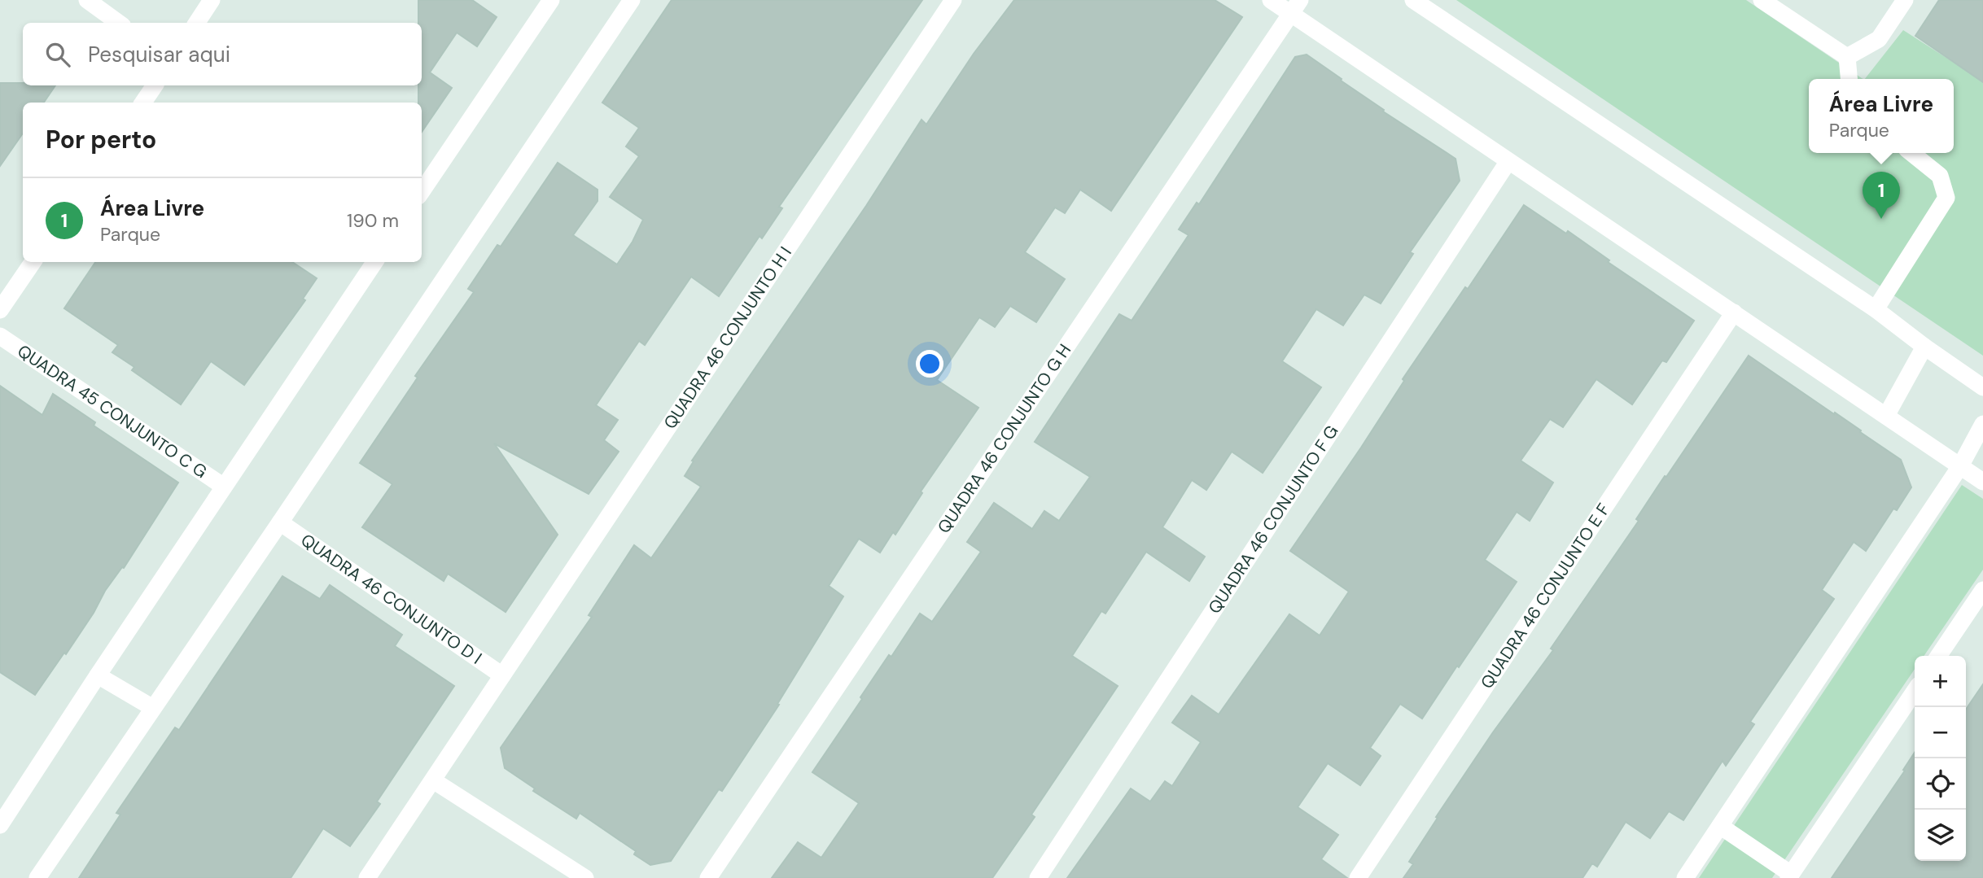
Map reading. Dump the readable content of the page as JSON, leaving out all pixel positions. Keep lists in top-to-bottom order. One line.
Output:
{"streets":{"street":["QUADRA 46 CONJUNTO H I","QUADRA 45 CONJUNTO C G","QUADRA 46 CONJUNTO G H","QUADRA 46 CONJUNTO F G","QUADRA 46 CONJUNTO E F","QUADRA 46 CONJUNTO D I"]},"crossings":[["QUADRA 46 CONJUNTO H I","QUADRA 46 CONJUNTO D I"]],"page":{"search":"Pesquisar aqui","popup":["Área Livre","Parque"],"heading":"Por perto","pins":"1","list":[{"mark":"1","name":"Área Livre","note":"Parque","value":"190 m"}],"map_buttons":["+","−"]}}
